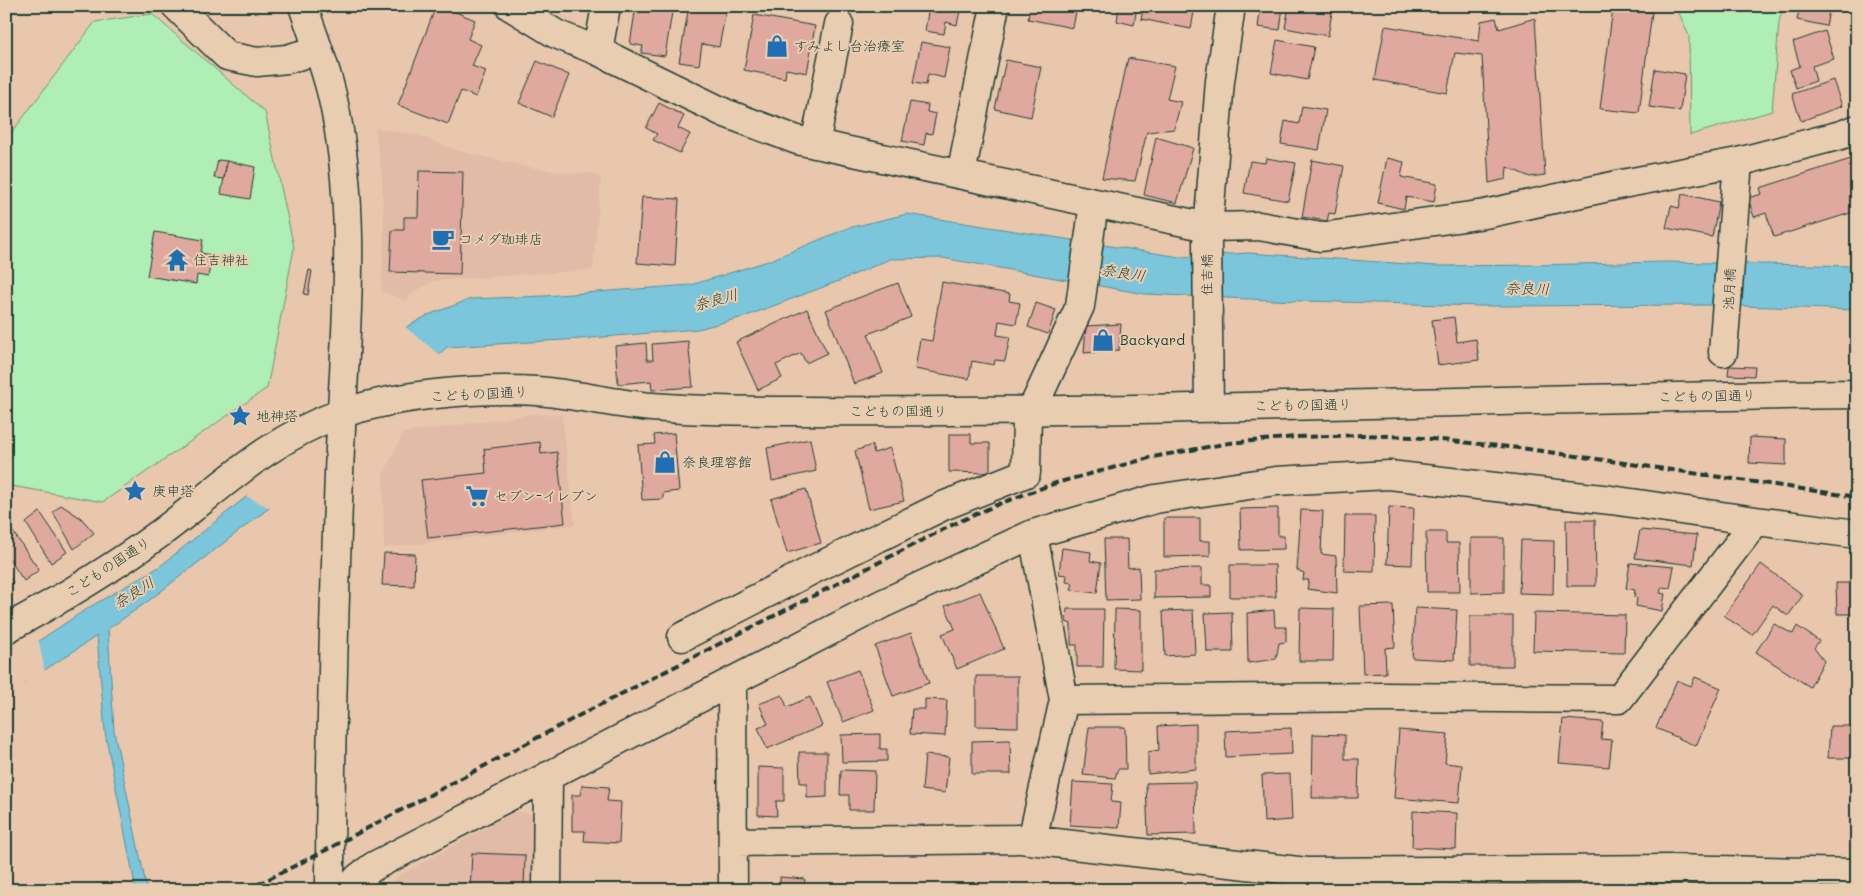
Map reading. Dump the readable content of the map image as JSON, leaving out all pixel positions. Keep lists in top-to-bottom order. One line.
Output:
{"streets":{"street":["住吉橋","池月橋","こどもの国通り"]},"crossings":[["住吉橋","こどもの国通り"]],"water":["奈良川"],"places":{"shop":["すみよし台治療室","Backyard","奈良理容館"],"cafe":["コメダ珈琲店"],"temple":["住吉神社"],"place":["地神塔","庚申塔"],"supermarket":["セブン-イレブン"]}}
